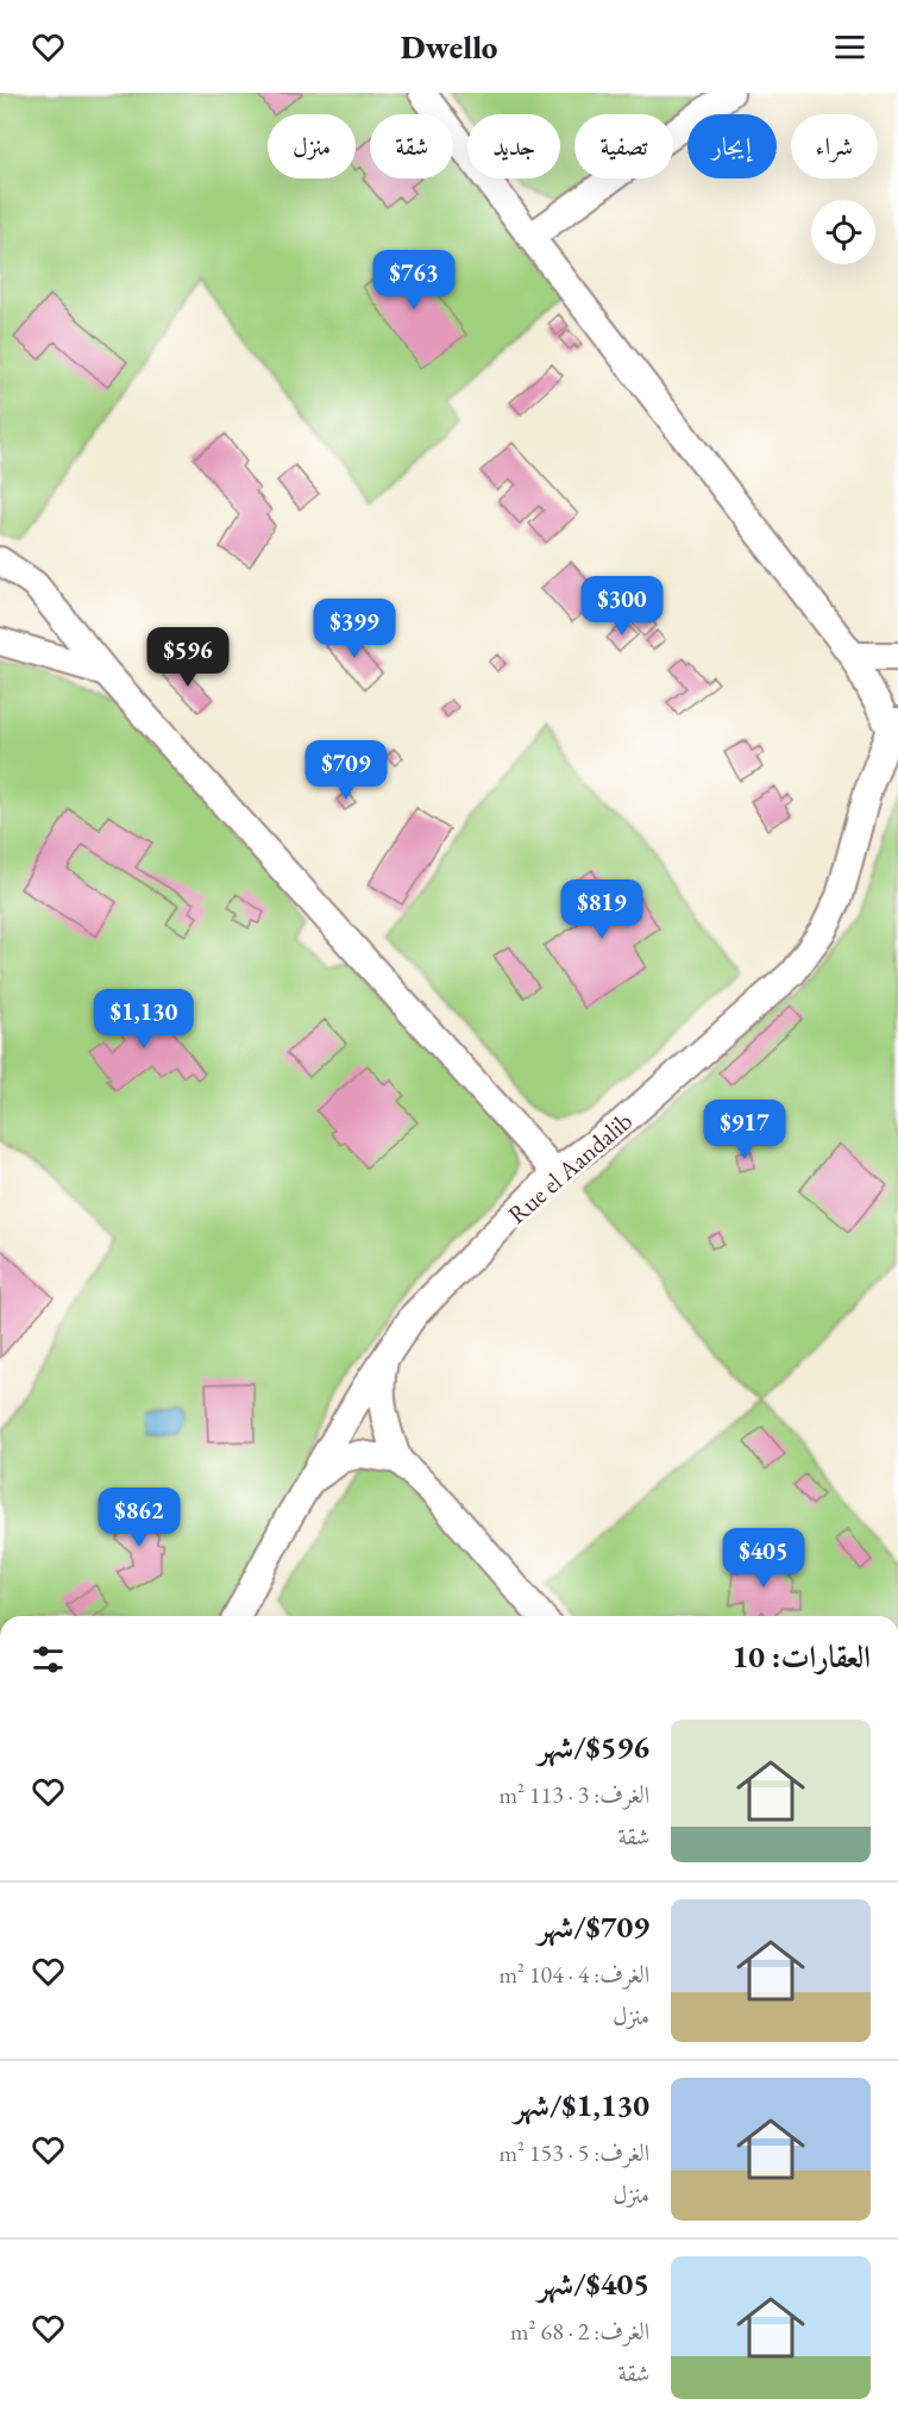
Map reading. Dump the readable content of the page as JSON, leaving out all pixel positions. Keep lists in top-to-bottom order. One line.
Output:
{"streets":{"street":["Rue el Aandalib"]},"page":{"header":"Dwello","chip":["شراء","إيجار","تصفية","جديد","شقة","منزل"],"price":["$763","$300","$399","$596","$709","$819","$1,130","$917","$862","$405"],"heading":"العقارات: 10","list":[{"name":"$596/شهر","note":"الغرف: 3 · 113 m² · شقة"},{"name":"$709/شهر","note":"الغرف: 4 · 104 m² · منزل"},{"name":"$1,130/شهر","note":"الغرف: 5 · 153 m² · منزل"},{"name":"$405/شهر","note":"الغرف: 2 · 68 m² · شقة"}]}}
